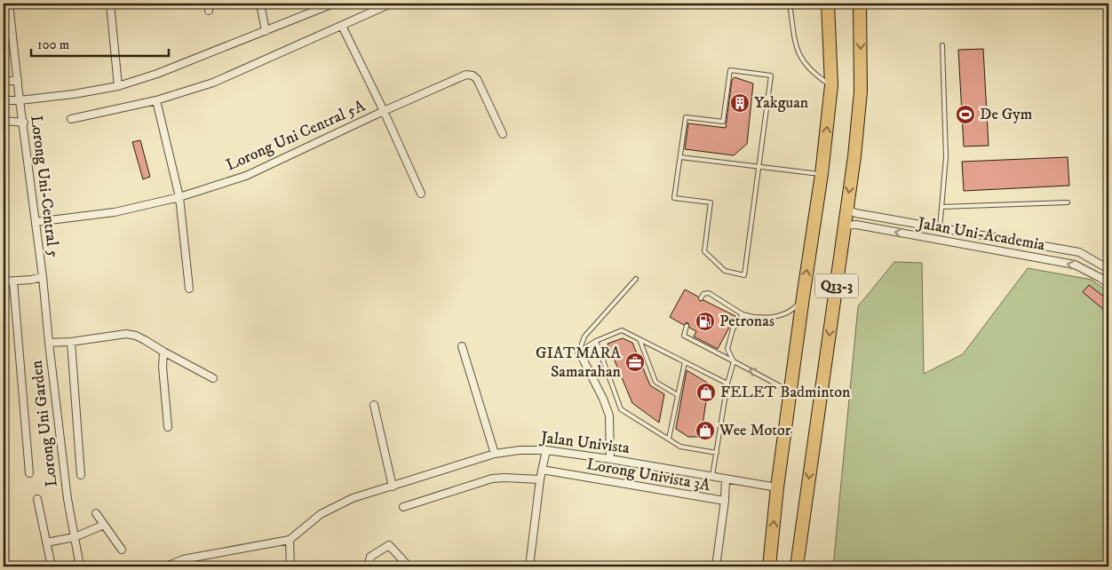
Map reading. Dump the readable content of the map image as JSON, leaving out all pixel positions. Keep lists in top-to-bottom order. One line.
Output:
{"streets":{"highway":["Q13-3"],"street":["Lorong Uni Central 5A","Lorong Uni-Central 5","Jalan Uni-Academia","Lorong Uni Garden","Jalan Univista","Lorong Univista 3A"]},"crossings":[["Lorong Uni Central 5A","Lorong Uni-Central 5"],["Lorong Uni-Central 5","Lorong Uni Garden"],["Jalan Uni-Academia","Q13-3"],["Q13-3","Jalan Univista"]],"places":{"building":["Yakguan"],"sports":["De Gym"],"fuel station":["Petronas"],"office":["GIATMARA Samarahan"],"shop":["FELET Badminton","Wee Motor"]},"scale_bar":"100 m"}
